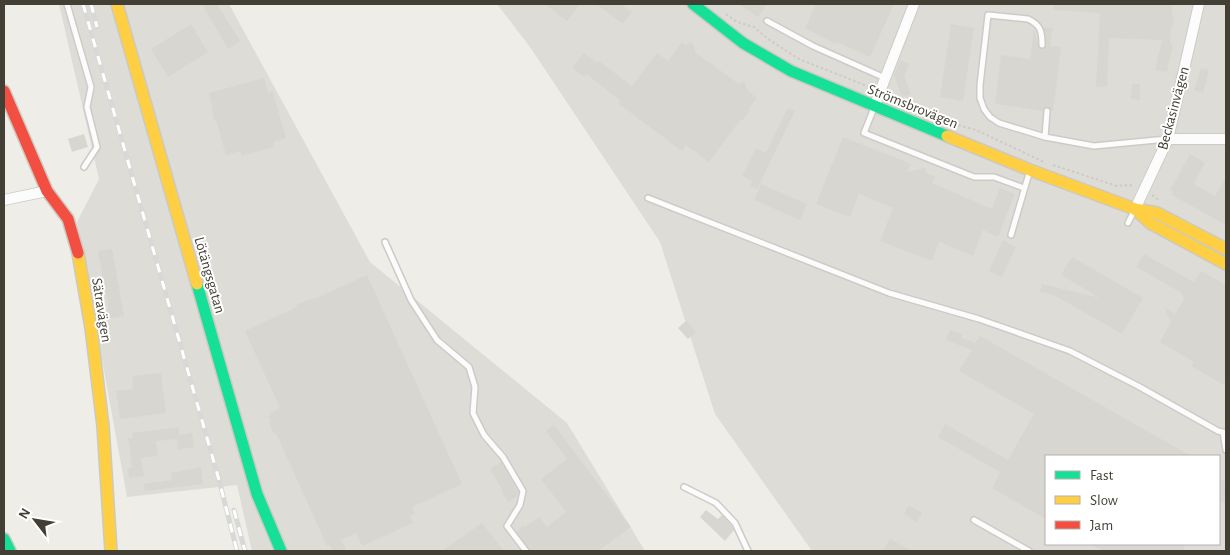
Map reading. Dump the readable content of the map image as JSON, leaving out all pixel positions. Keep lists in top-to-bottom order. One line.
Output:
{"streets":{"street":["Strömsbrovägen","Beckasinvägen","Lötängsgatan","Sätravägen"]},"crossings":[["Strömsbrovägen","Beckasinvägen"]],"legend":["Fast","Slow","Jam"],"north":"top left"}
